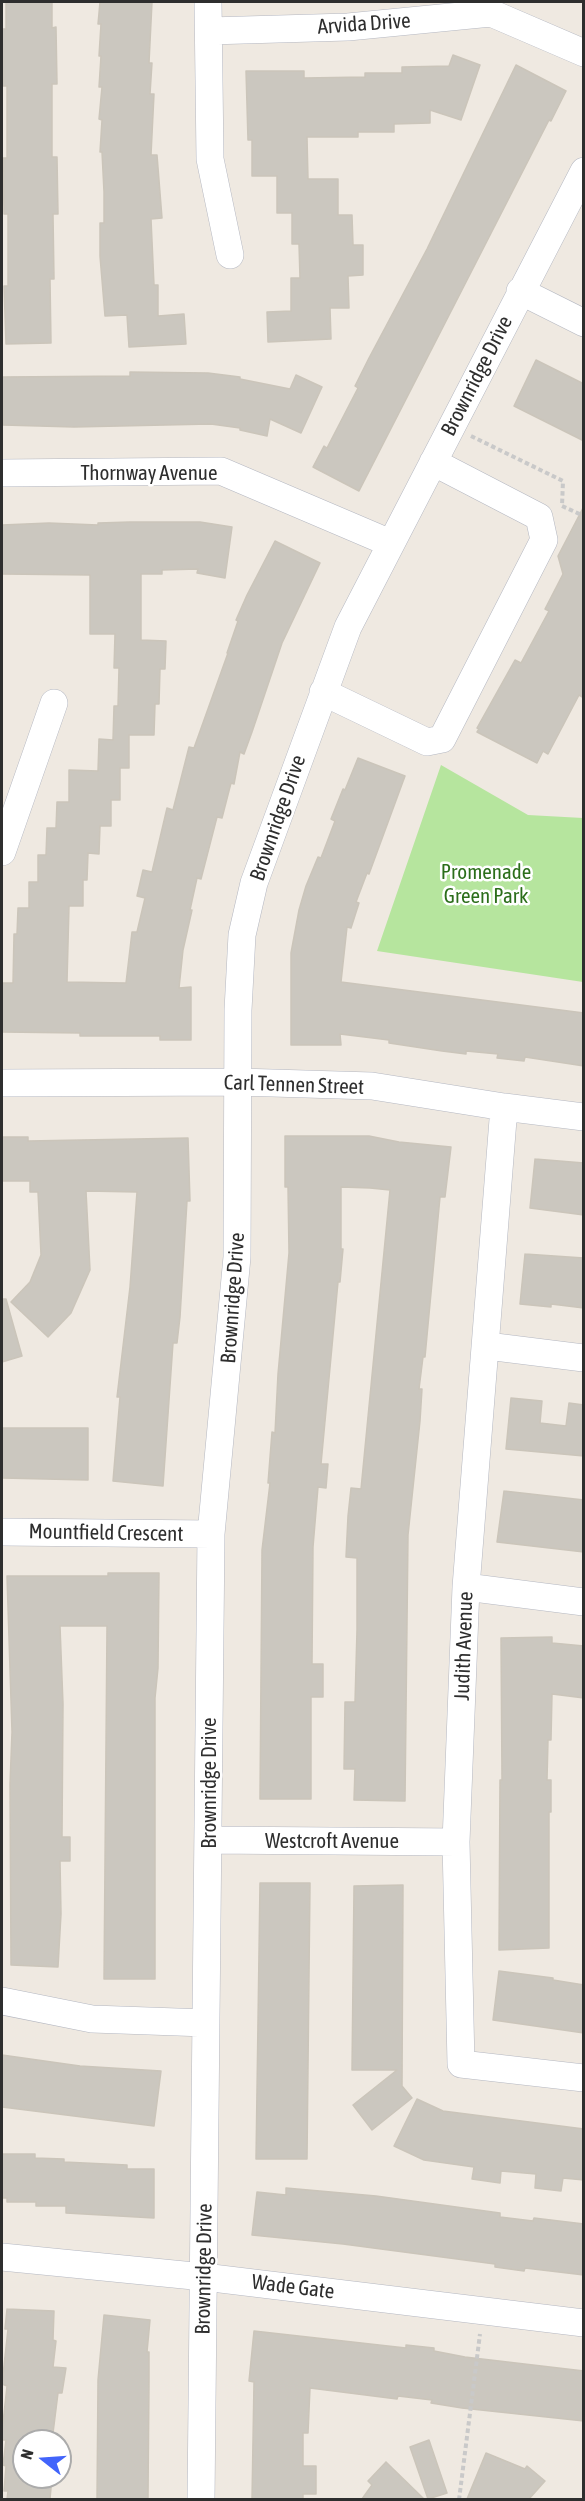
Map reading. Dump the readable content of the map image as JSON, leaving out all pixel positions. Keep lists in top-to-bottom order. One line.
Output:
{"streets":{"street":["Arvida Drive","Brownridge Drive","Thornway Avenue","Carl Tennen Street","Mountfield Crescent","Judith Avenue","Westcroft Avenue","Wade Gate"]},"crossings":[["Brownridge Drive","Thornway Avenue"],["Brownridge Drive","Carl Tennen Street"],["Brownridge Drive","Mountfield Crescent"],["Brownridge Drive","Westcroft Avenue"],["Brownridge Drive","Wade Gate"],["Carl Tennen Street","Judith Avenue"],["Judith Avenue","Westcroft Avenue"]],"parks":["Promenade Green Park"],"north":"left"}
